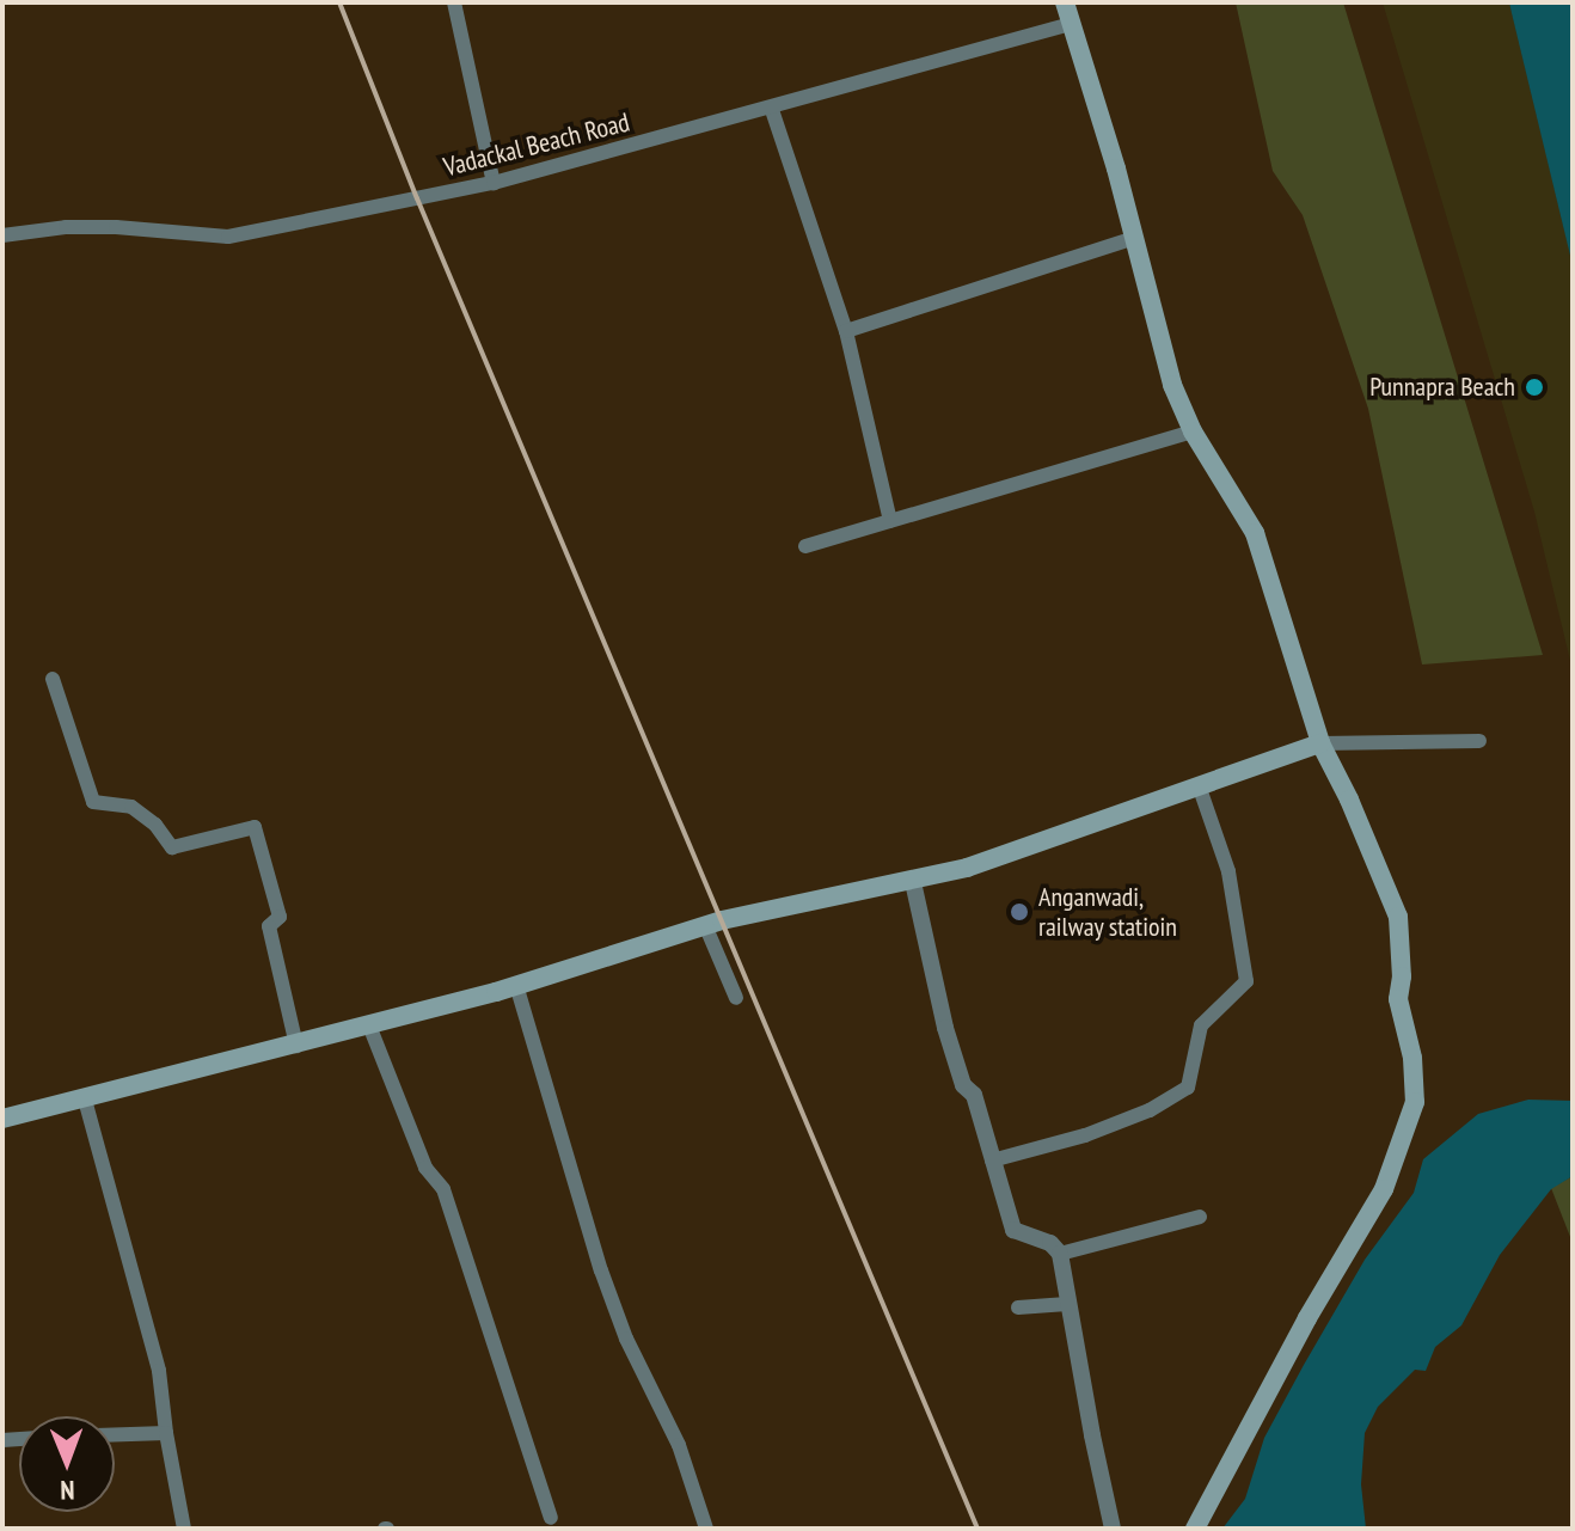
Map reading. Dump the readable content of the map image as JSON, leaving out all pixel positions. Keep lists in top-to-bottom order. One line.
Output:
{"streets":{"street":["Vadackal Beach Road"]},"places":["Punnapra Beach","Anganwadi, railway statioin"],"north":"bottom"}
